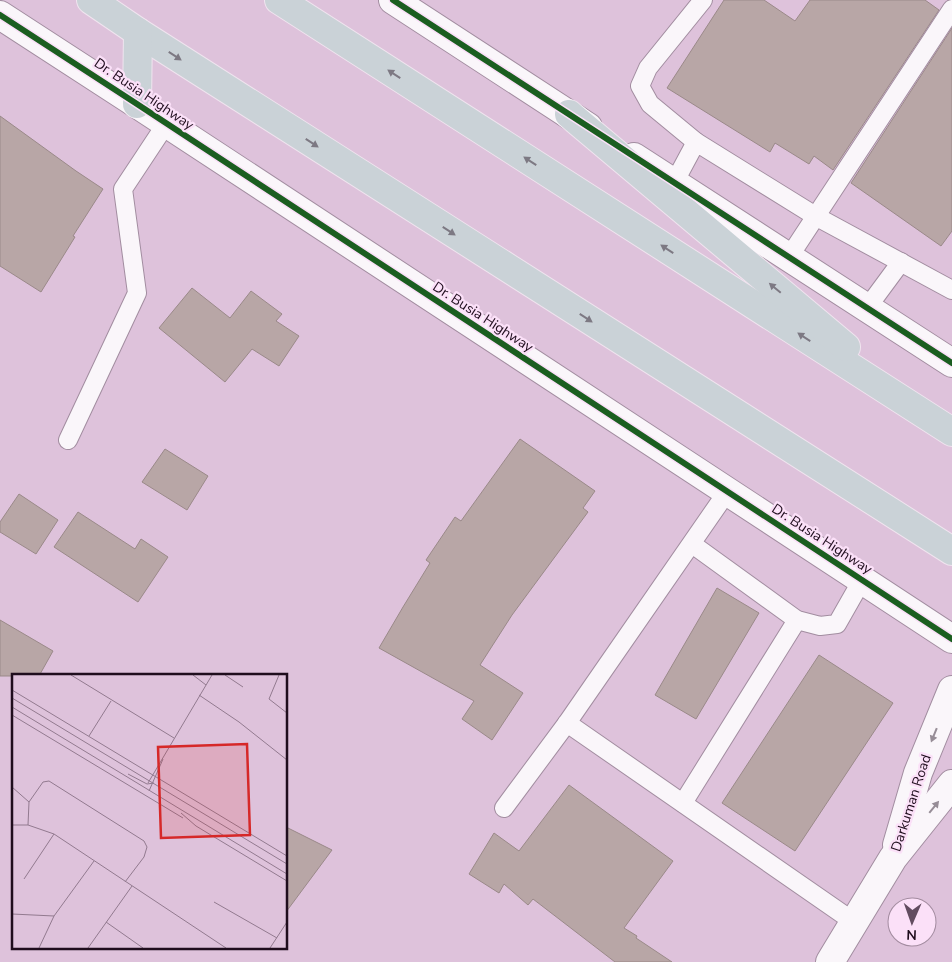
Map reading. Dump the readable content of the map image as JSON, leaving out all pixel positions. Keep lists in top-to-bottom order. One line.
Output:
{"streets":{"street":["Dr. Busia Highway","Darkuman Road"]},"north":"bottom"}
